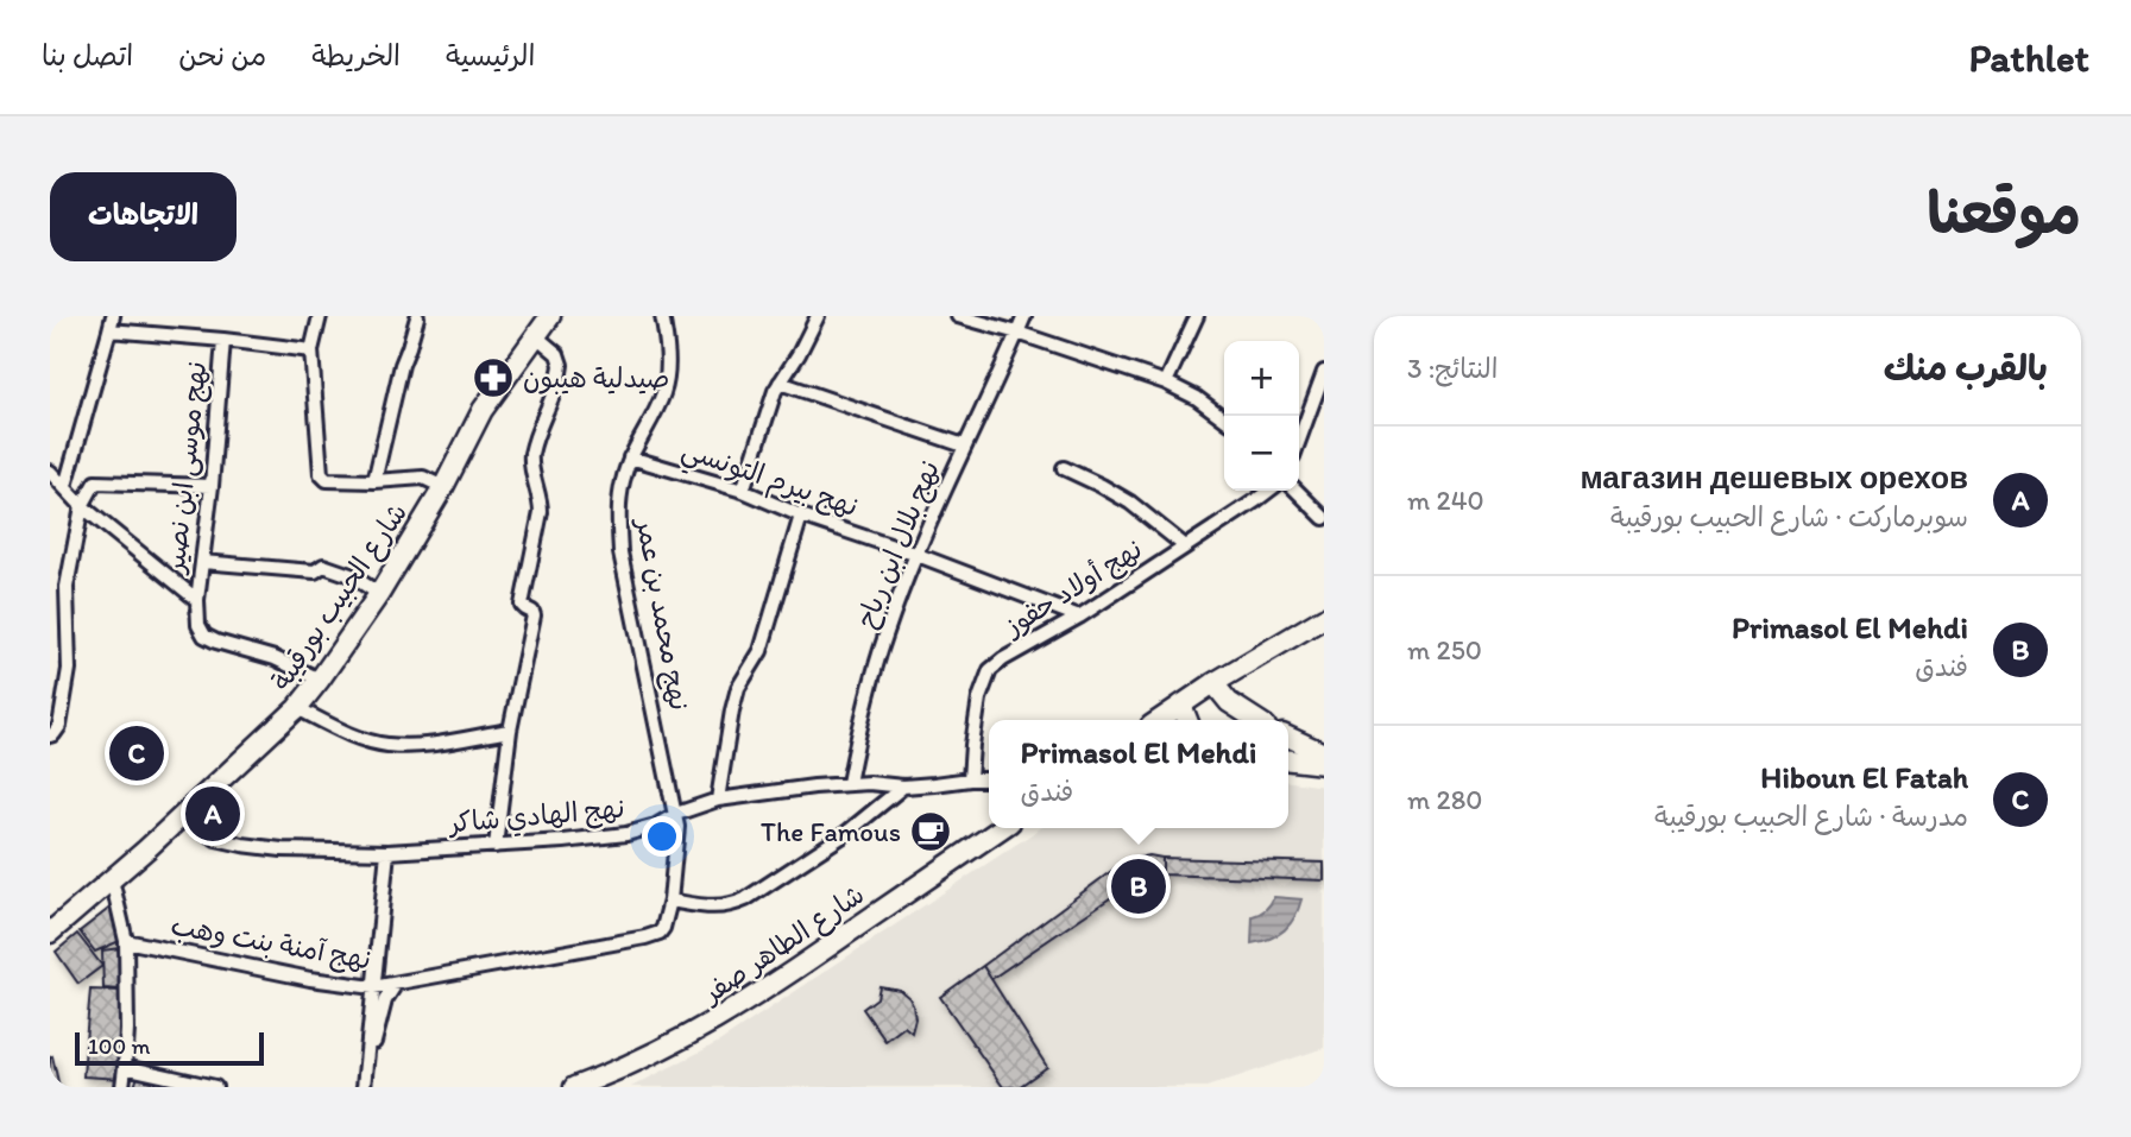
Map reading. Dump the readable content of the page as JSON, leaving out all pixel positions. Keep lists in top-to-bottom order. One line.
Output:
{"streets":{"main road":["شارع الحبيب بورقيبة","شارع الطاهر صفر"],"street":["نهج موسى ابن نصير","نهج بيرم التونسي","نهج بلال ابن رباح","نهج أولاد حفوز","نهج محمد بن عمر","نهج الهادي شاكر","نهج آمنة بنت وهب"]},"crossings":[["نهج بيرم التونسي","نهج بلال ابن رباح"],["نهج بيرم التونسي","نهج أولاد حفوز"],["نهج بيرم التونسي","نهج محمد بن عمر"],["نهج بلال ابن رباح","نهج الهادي شاكر"],["نهج أولاد حفوز","نهج الهادي شاكر"],["شارع الحبيب بورقيبة","نهج الهادي شاكر"],["نهج محمد بن عمر","نهج الهادي شاكر"],["نهج محمد بن عمر","نهج آمنة بنت وهب"]],"places":{"pharmacy":["صيدلية هيبون"],"cafe":["The Famous"]},"scale_bar":"100 m","page":{"header":"Pathlet","nav":["الرئيسية","الخريطة","من نحن","اتصل بنا"],"title":"موقعنا","buttons":"الاتجاهات","heading":["بالقرب منك","النتائج: 3"],"map_buttons":["+","−"],"list":[{"mark":"A","name":"магазин дешевых орехов","note":"سوبرماركت · شارع الحبيب بورقيبة","value":"240 m"},{"mark":"B","name":"Primasol El Mehdi","note":"فندق","value":"250 m"},{"mark":"C","name":"Hiboun El Fatah","note":"مدرسة · شارع الحبيب بورقيبة","value":"280 m"}],"popup":["Primasol El Mehdi","فندق"],"pins":["C","A","B"],"scale":"100 m"}}
